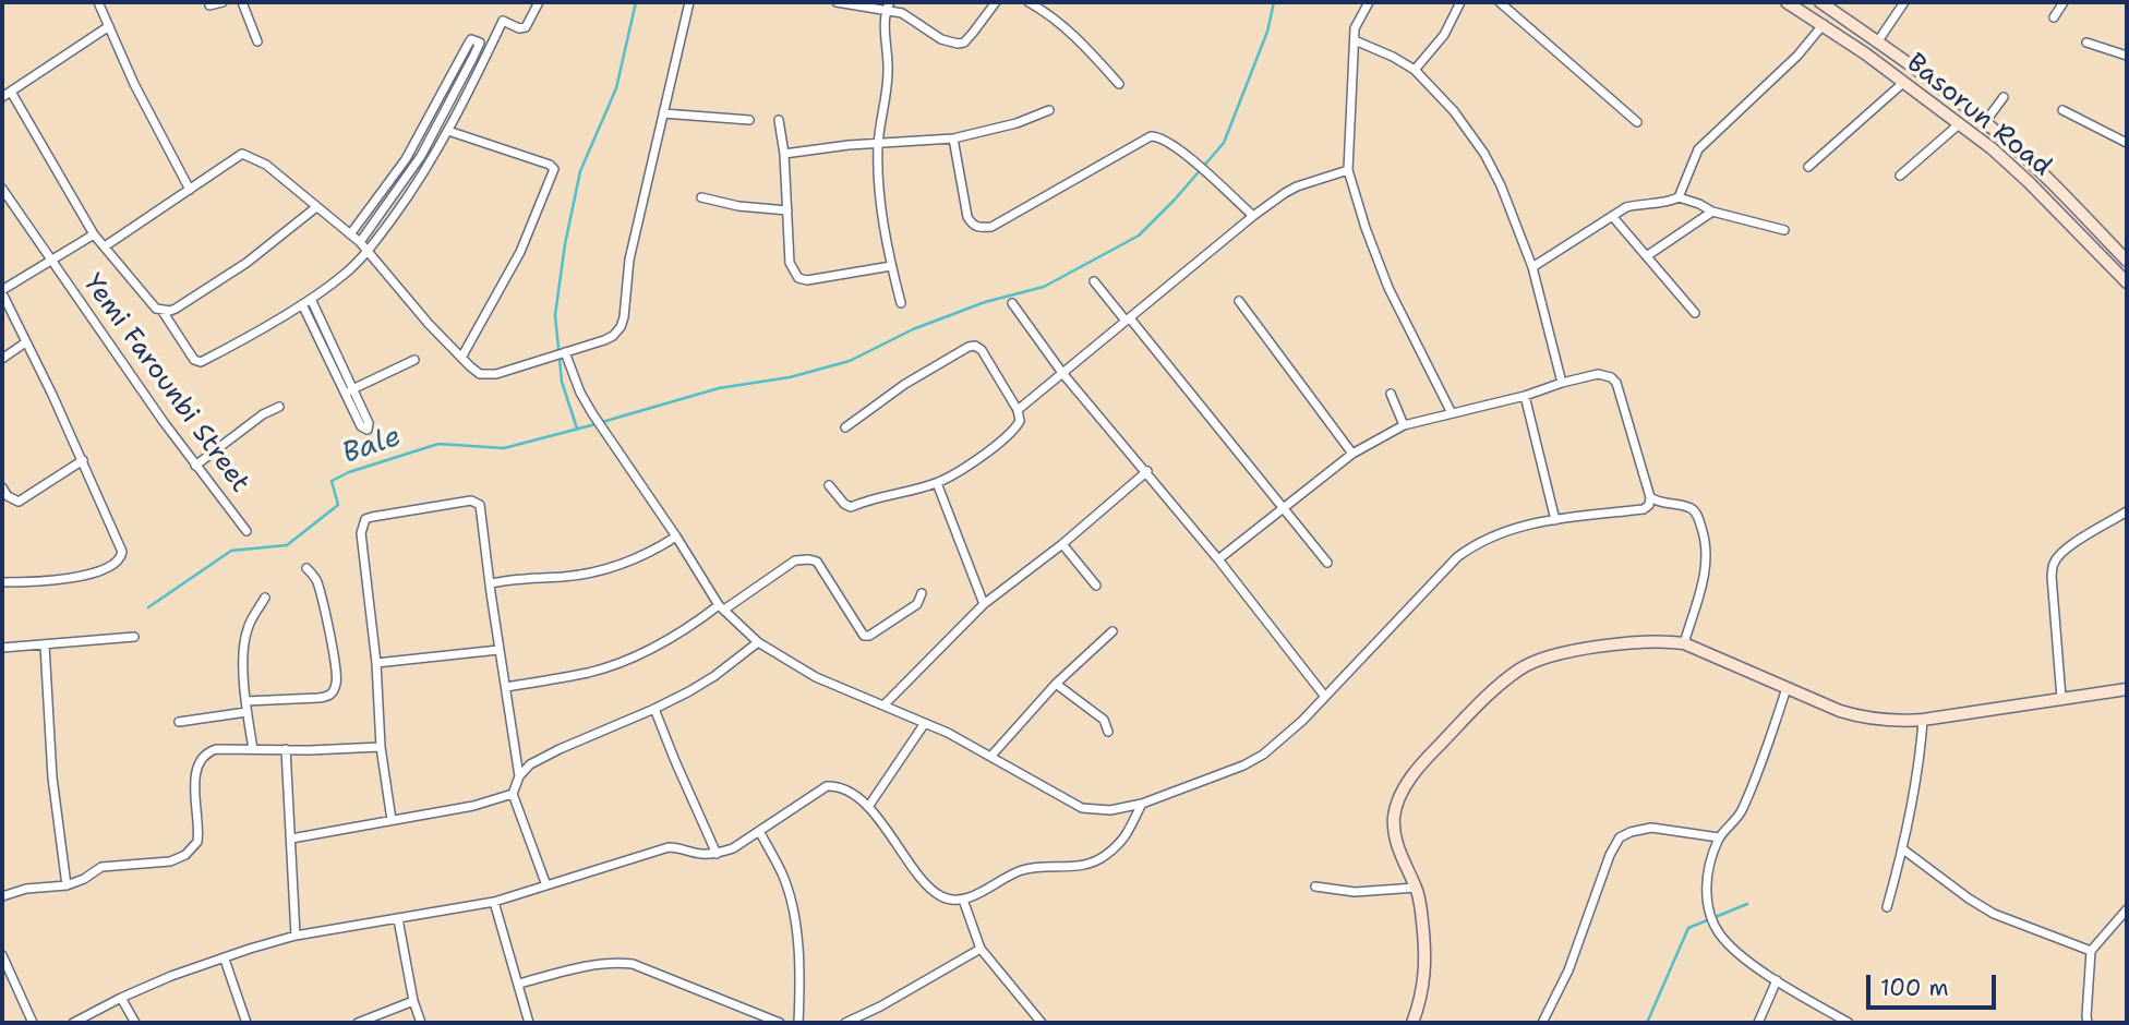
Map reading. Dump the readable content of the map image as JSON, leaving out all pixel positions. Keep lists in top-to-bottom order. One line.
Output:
{"streets":{"main road":["Basorun Road"],"street":["Yemi Farounbi Street"]},"water":["Bale"],"scale_bar":"100 m"}
